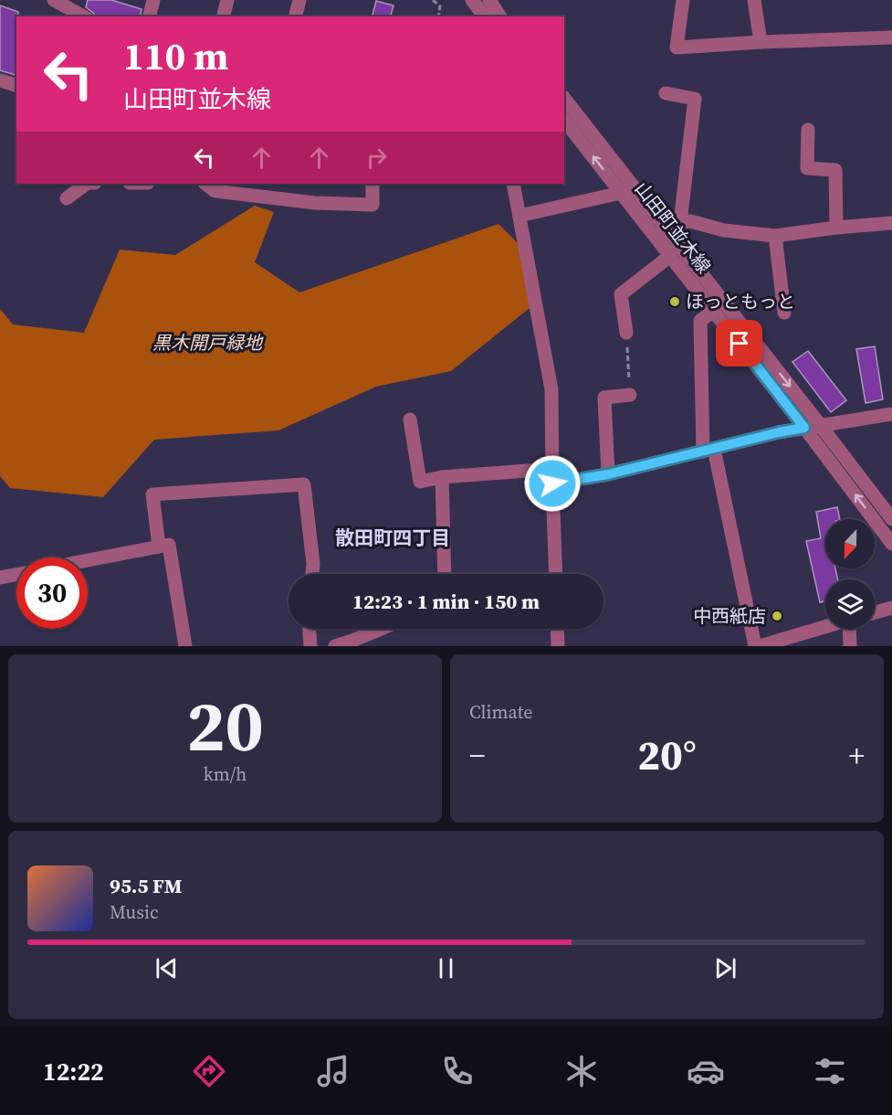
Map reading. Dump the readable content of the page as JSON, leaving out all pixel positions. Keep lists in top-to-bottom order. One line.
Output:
{"streets":{"street":["山田町並木線"]},"districts":["散田町四丁目"],"parks":["黒木開戸緑地"],"places":["ほっともっと","中西紙店"],"north":"bottom","page":{"turn":["110 m","山田町並木線"],"limit":"30","trip":"12:23 · 1 min · 150 m","tile":[["20","km/h"],"Climate"],"heat":["−","20°","+"],"song":["95.5 FM","Music"],"tabs":"12:22"}}
